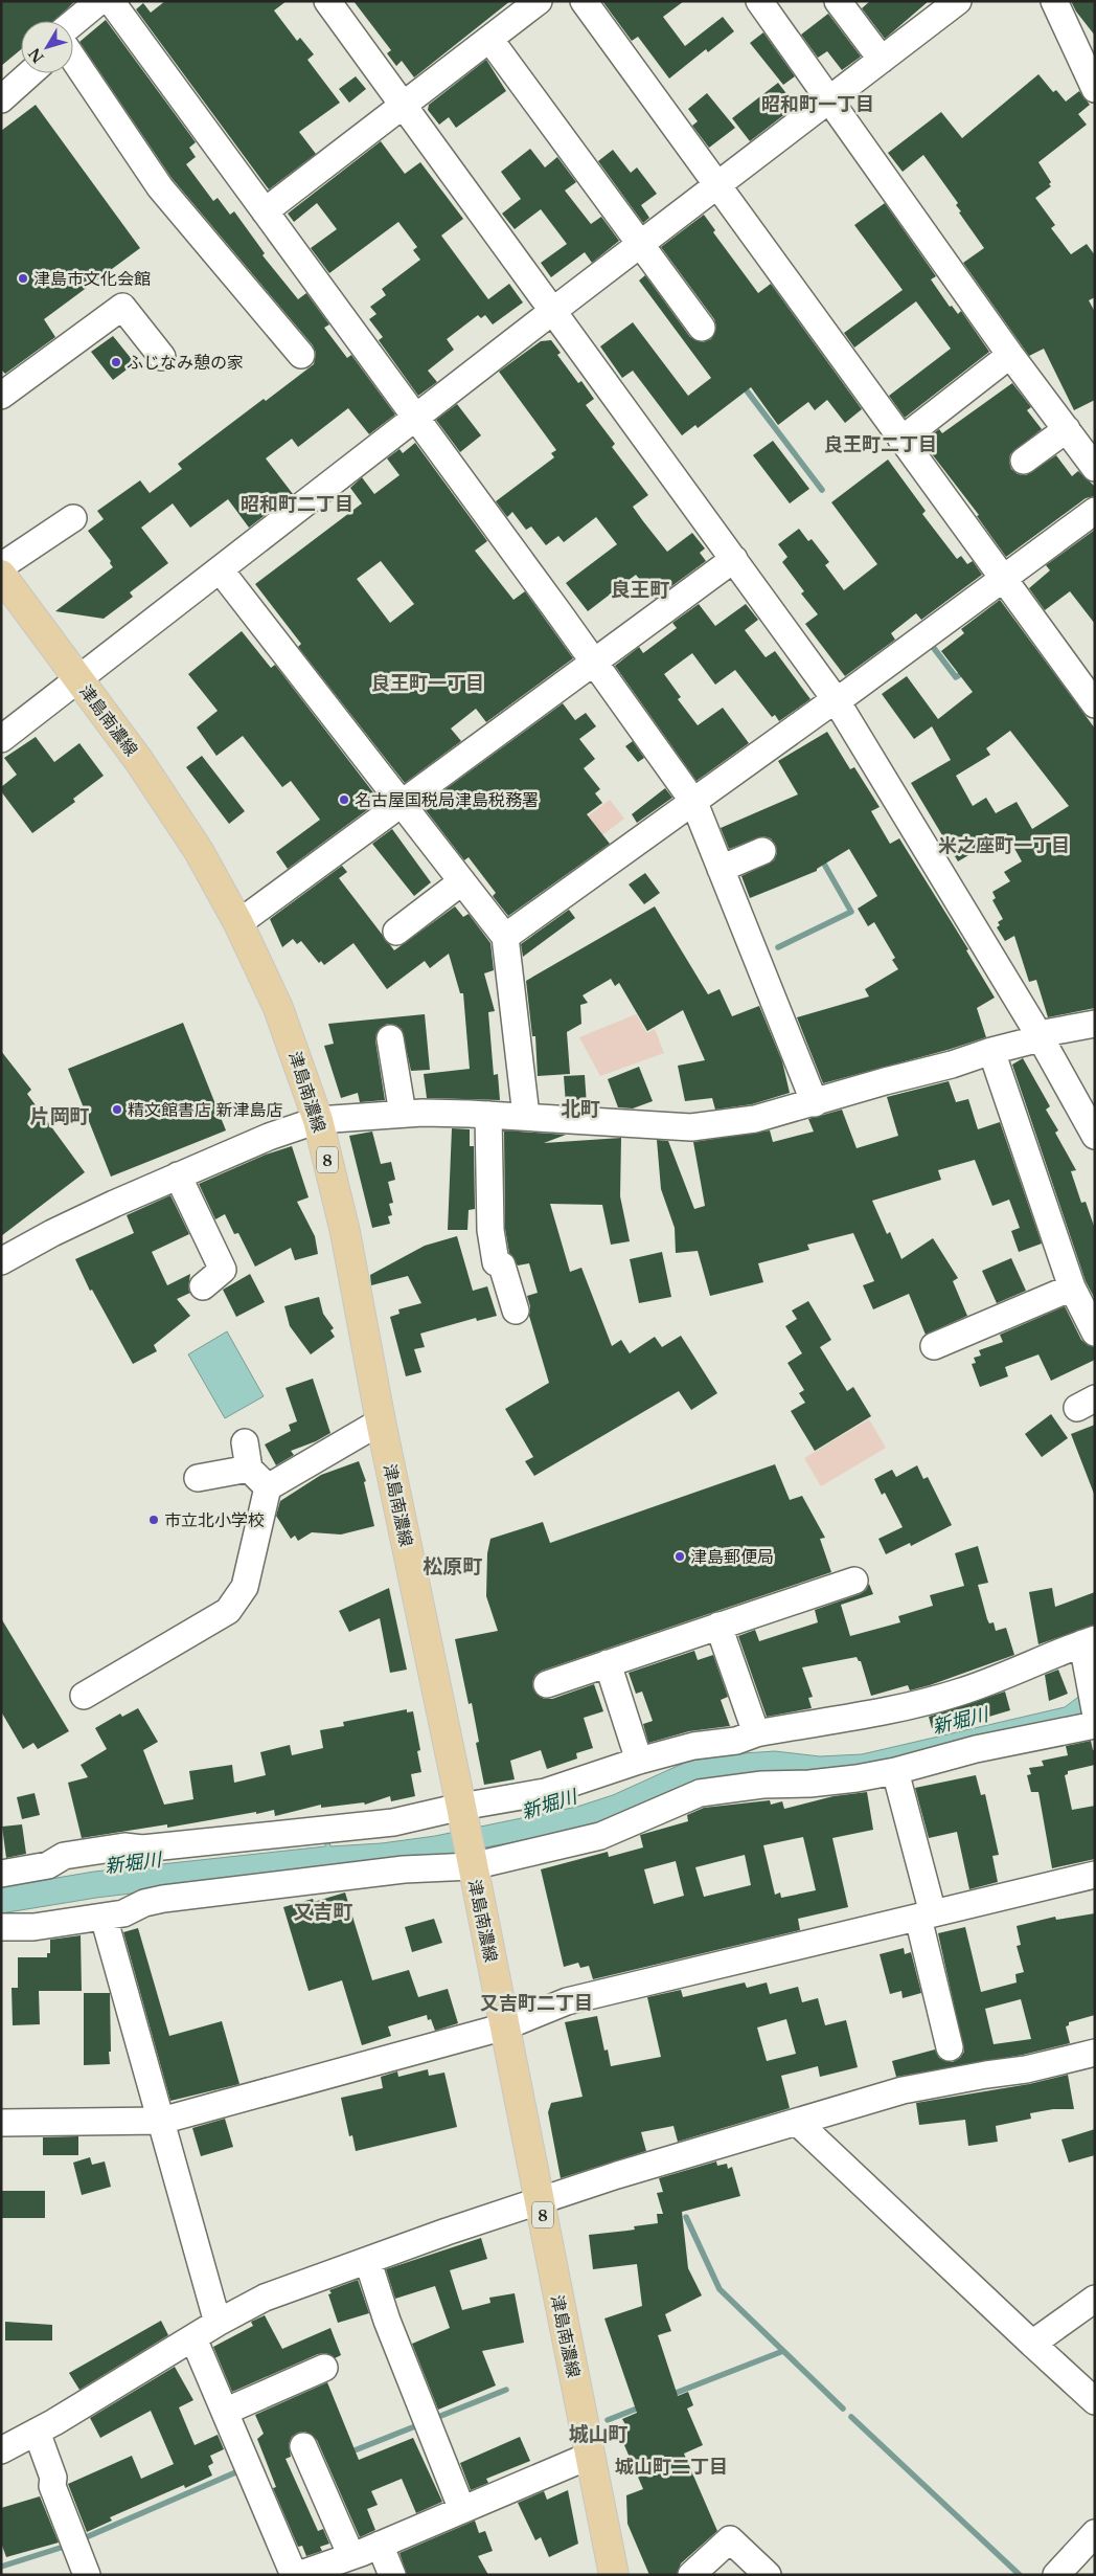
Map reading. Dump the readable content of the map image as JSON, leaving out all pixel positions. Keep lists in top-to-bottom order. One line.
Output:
{"streets":{"main road":["津島南濃線","8"]},"districts":["昭和町一丁目","良王町二丁目","昭和町二丁目","良王町","良王町一丁目","米之座町一丁目","北町","片岡町","松原町","又吉町","又吉町二丁目","城山町","城山町二丁目"],"water":["新堀川"],"places":["津島市文化会館","ふじなみ憩の家","名古屋国税局津島税務署","精文館書店 新津島店","市立北小学校","津島郵便局"],"north":"bottom left"}
